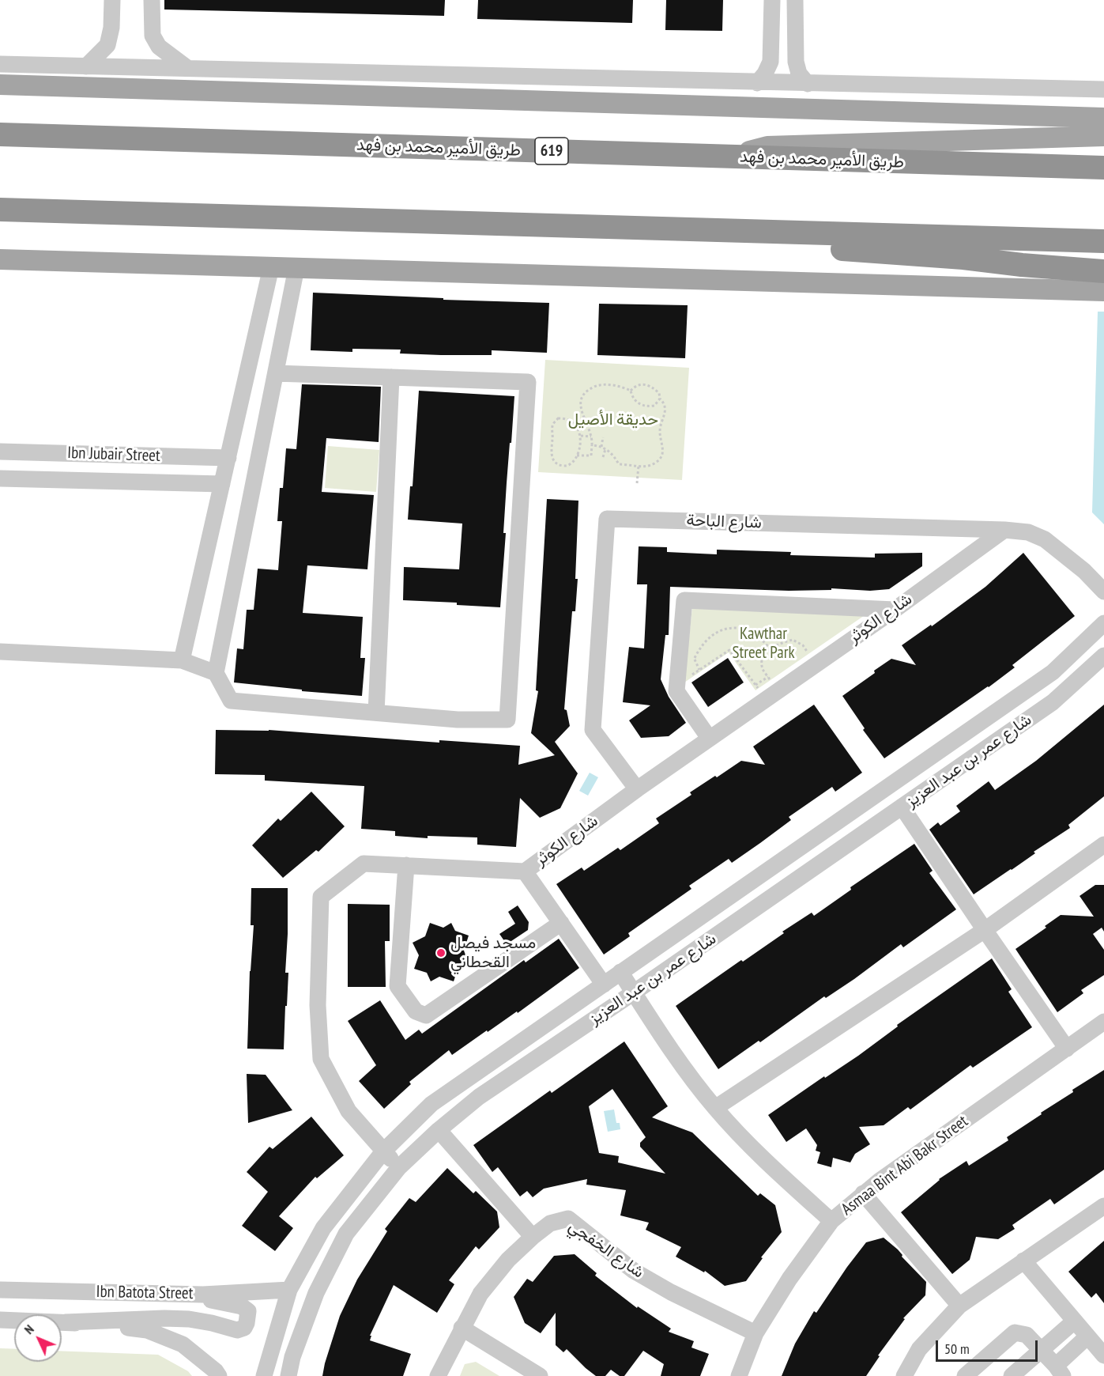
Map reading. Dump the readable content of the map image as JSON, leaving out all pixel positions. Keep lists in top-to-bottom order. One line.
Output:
{"streets":{"highway":["طريق الأمير محمد بن فهد","619"],"street":["Ibn Jubair Street","شارع الباحة","شارع الكوثر","شارع عمر بن عبد العزيز","Asmaa Bint Abi Bakr Street","شارع الخفجي","Ibn Batota Street"]},"crossings":[["شارع الباحة","شارع الكوثر"],["شارع الكوثر","شارع عمر بن عبد العزيز"],["Asmaa Bint Abi Bakr Street","شارع الخفجي"]],"parks":["حديقة الأصيل","Kawthar Street Park"],"places":["مسجد فيصل القحطاني"],"scale_bar":"50 m","north":"top left"}
